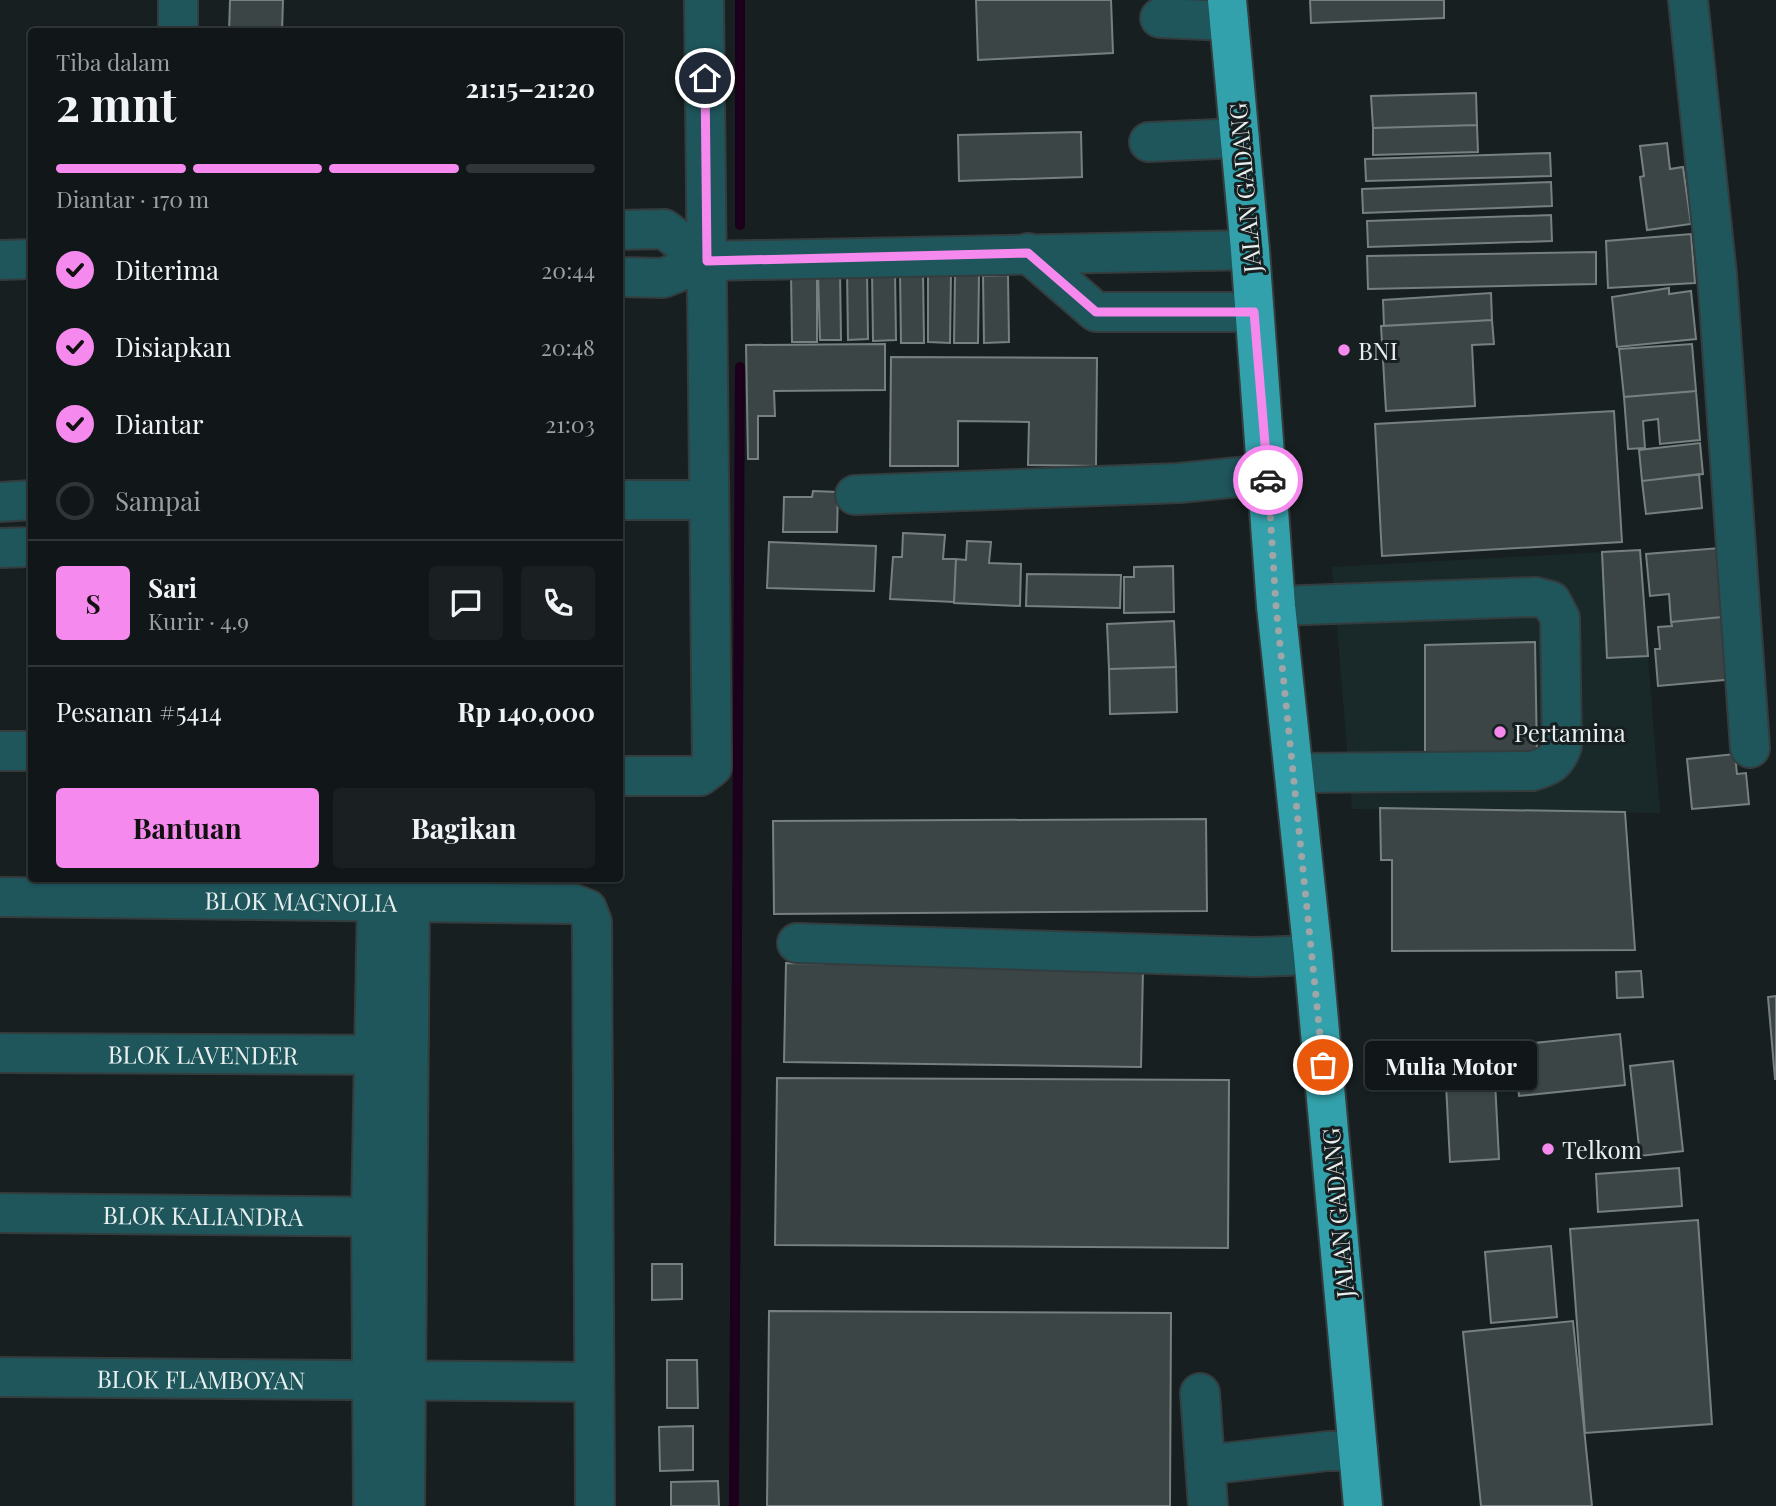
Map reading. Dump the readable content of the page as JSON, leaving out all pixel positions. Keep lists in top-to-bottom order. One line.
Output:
{"streets":{"highway":["JALAN GADANG"],"street":["BLOK MAGNOLIA","BLOK LAVENDER","BLOK KALIANDRA","BLOK FLAMBOYAN"]},"crossings":[["BLOK MAGNOLIA","BLOK FLAMBOYAN"]],"places":["BNI","Pertamina","Mulia Motor","Telkom"],"page":{"heading":["2 mnt","Tiba dalam","21:15–21:20"],"panel":["Sari","Kurir · 4.9","Pesanan #5414","Rp 140,000"],"bar":"Diantar · 170 m","list":[["Diterima","20:44"],["Disiapkan","20:48"],["Diantar","21:03"],"Sampai"],"round":"S","buttons":["Bantuan","Bagikan"],"bubble":"Mulia Motor"}}
